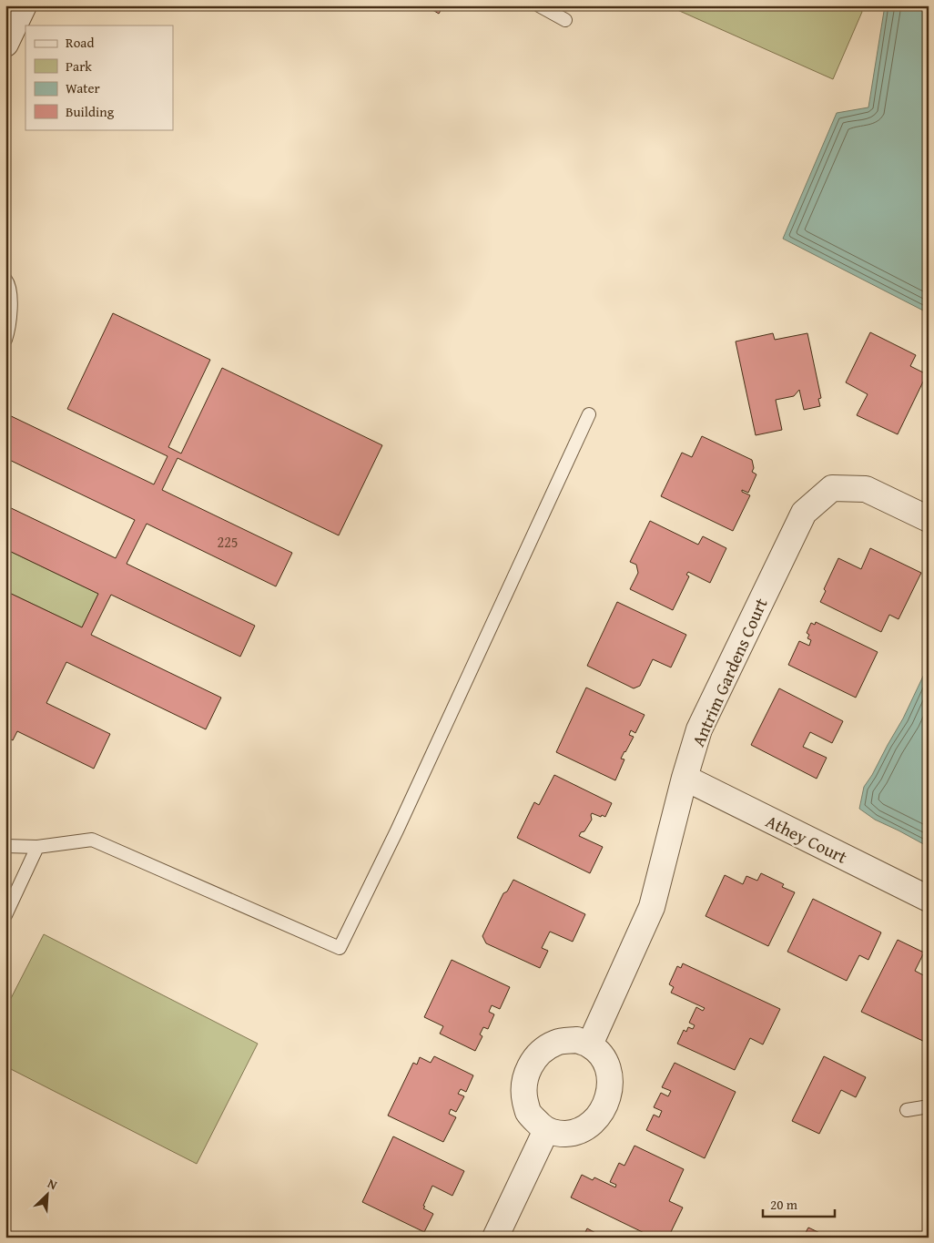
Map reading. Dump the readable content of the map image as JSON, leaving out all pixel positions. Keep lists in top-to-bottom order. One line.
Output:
{"streets":{"street":["Antrim Gardens Court","Athey Court"]},"crossings":[["Antrim Gardens Court","Athey Court"]],"house_numbers":["225"],"legend":["Road","Park","Water","Building"],"scale_bar":"20 m","north":"top right"}
